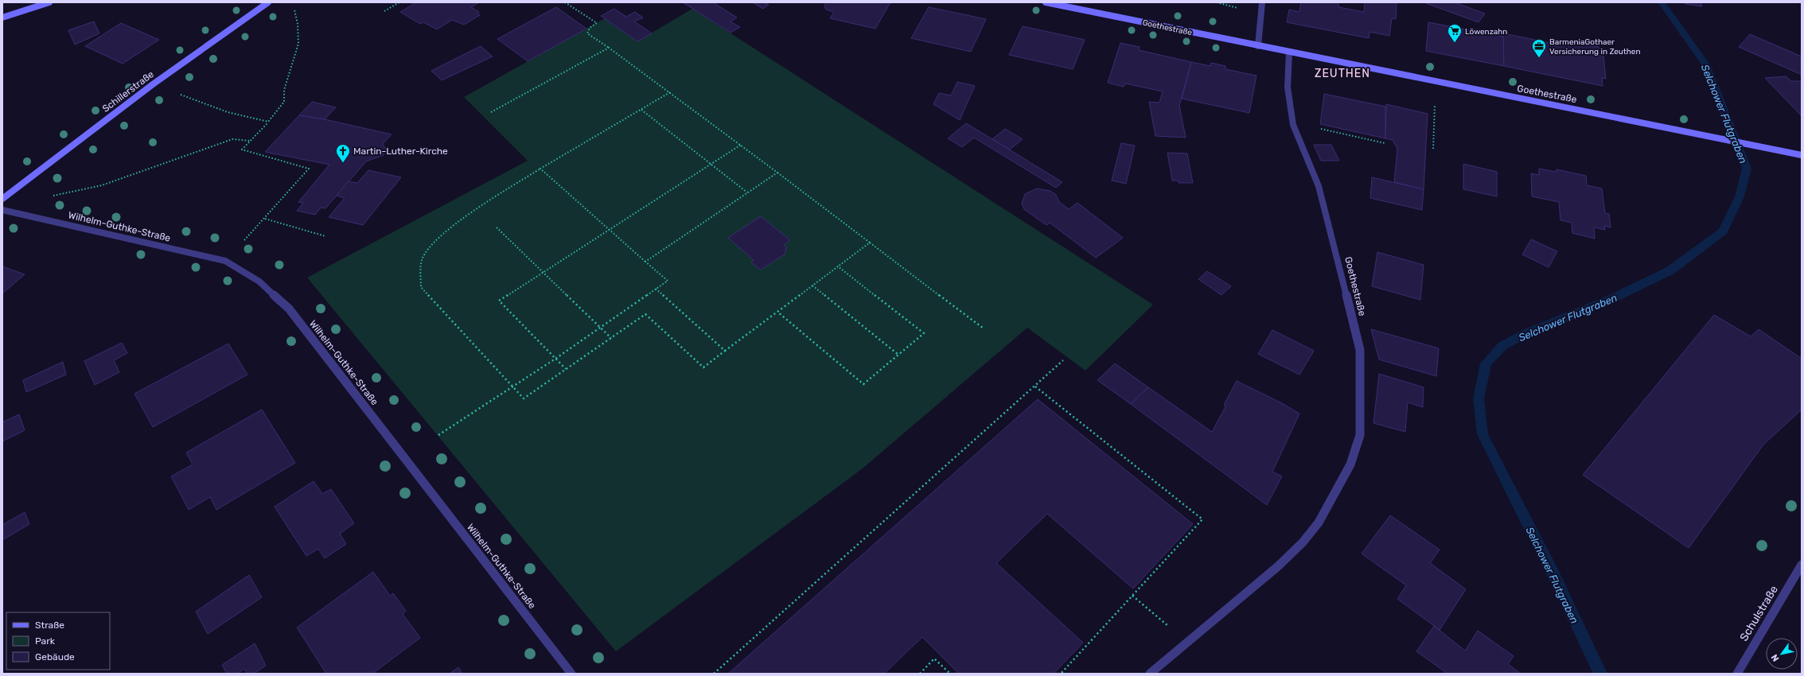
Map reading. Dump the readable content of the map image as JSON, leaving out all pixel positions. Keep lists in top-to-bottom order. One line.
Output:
{"streets":{"main road":["Goethestraße","Schillerstraße"],"street":["Wilhelm-Guthke-Straße","Schulstraße"]},"districts":["ZEUTHEN"],"water":["Selchower Flutgraben"],"places":{"supermarket":["Löwenzahn"],"office":["BarmeniaGothaer Versicherung in Zeuthen"],"church":["Martin-Luther-Kirche"]},"legend":["Straße","Park","Gebäude"],"north":"bottom left"}
